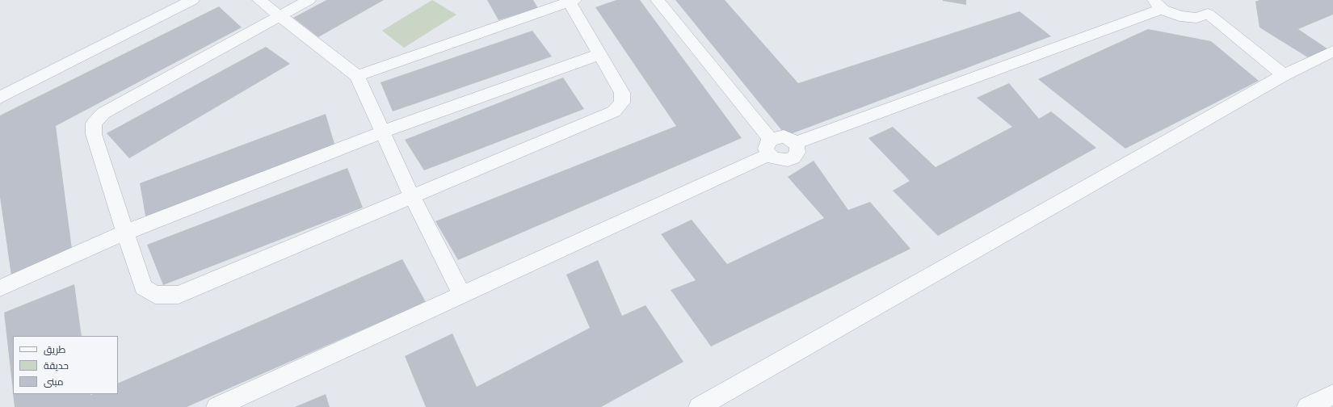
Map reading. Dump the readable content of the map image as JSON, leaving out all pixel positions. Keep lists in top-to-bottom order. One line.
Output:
{"legend":["طريق","حديقة","مبنى"]}
